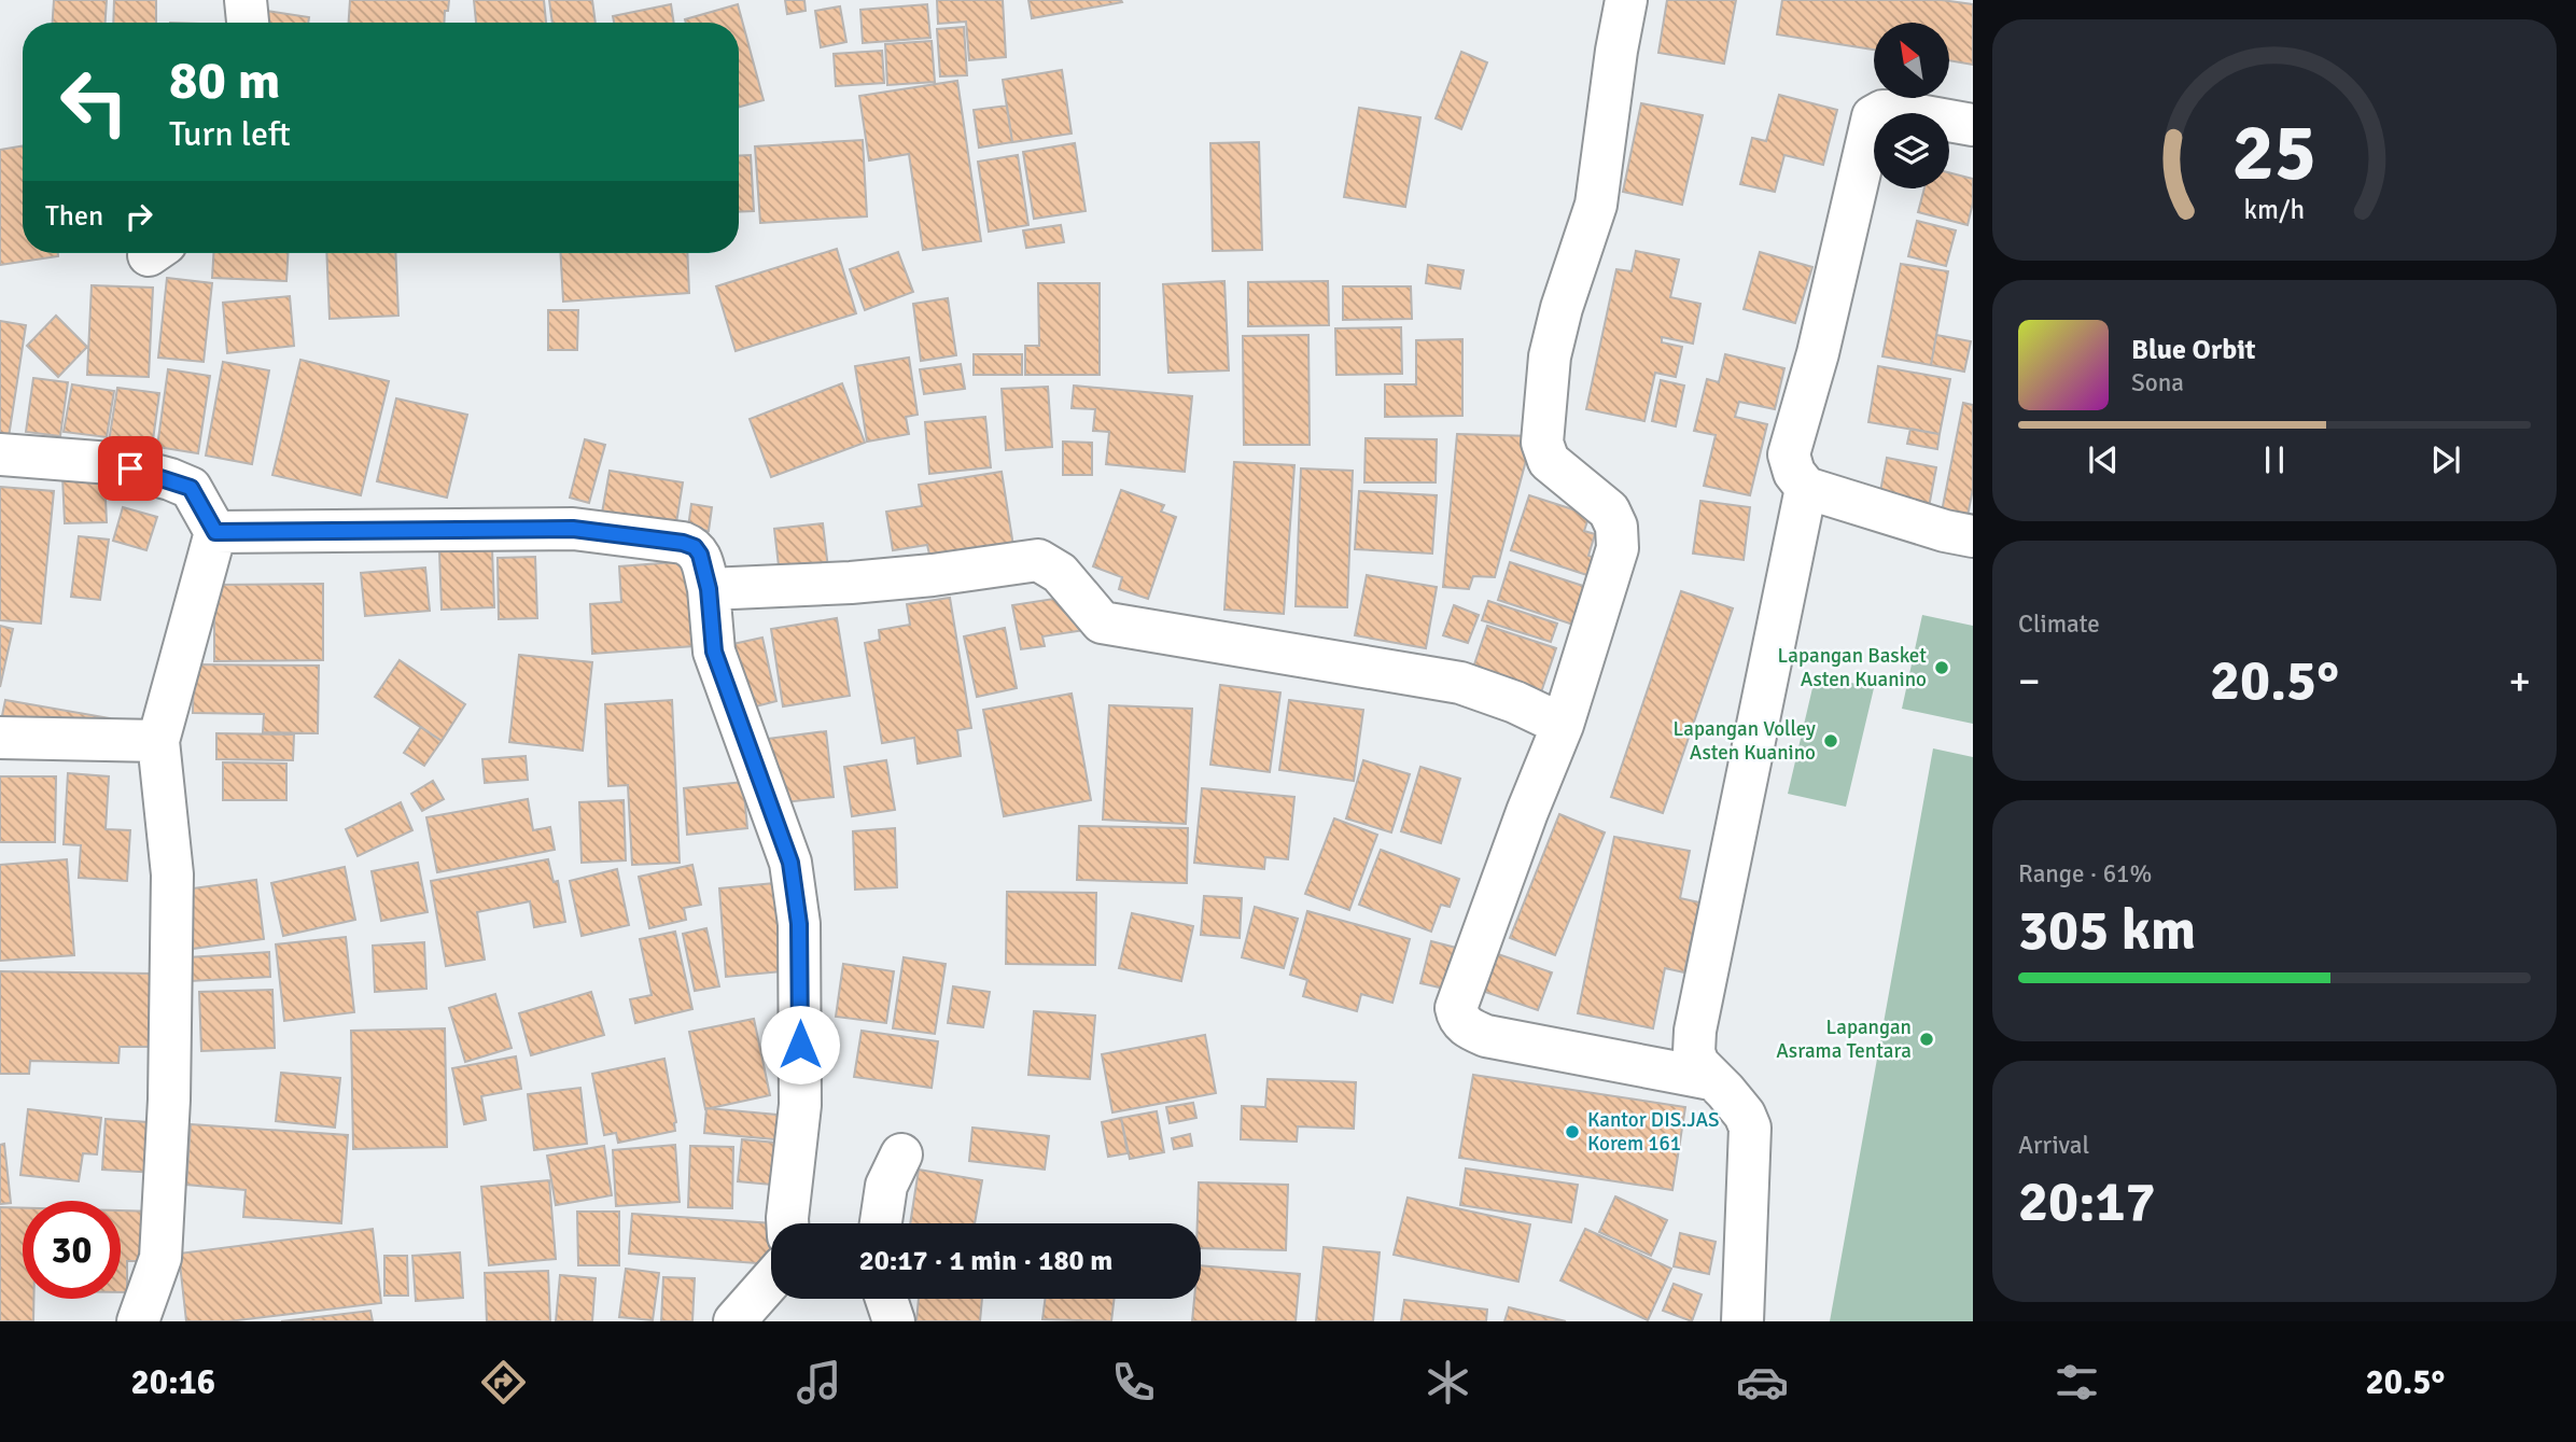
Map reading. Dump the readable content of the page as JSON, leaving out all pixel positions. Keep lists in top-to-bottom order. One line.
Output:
{"places":["Lapangan Basket Asten Kuanino","Lapangan Volley Asten Kuanino","Lapangan Asrama Tentara","Kantor DIS.JAS Korem 161"],"north":"top left","page":{"turn":["80 m","Turn left"],"then":"Then","song":["Blue Orbit","Sona"],"tile":["Climate",["Range · 61%","305 km"],["Arrival","20:17"]],"heat":["−","20.5°","+"],"limit":"30","trip":"20:17 · 1 min · 180 m","tabs":["20:16","20.5°"],"gauge":["25","km/h"]}}
